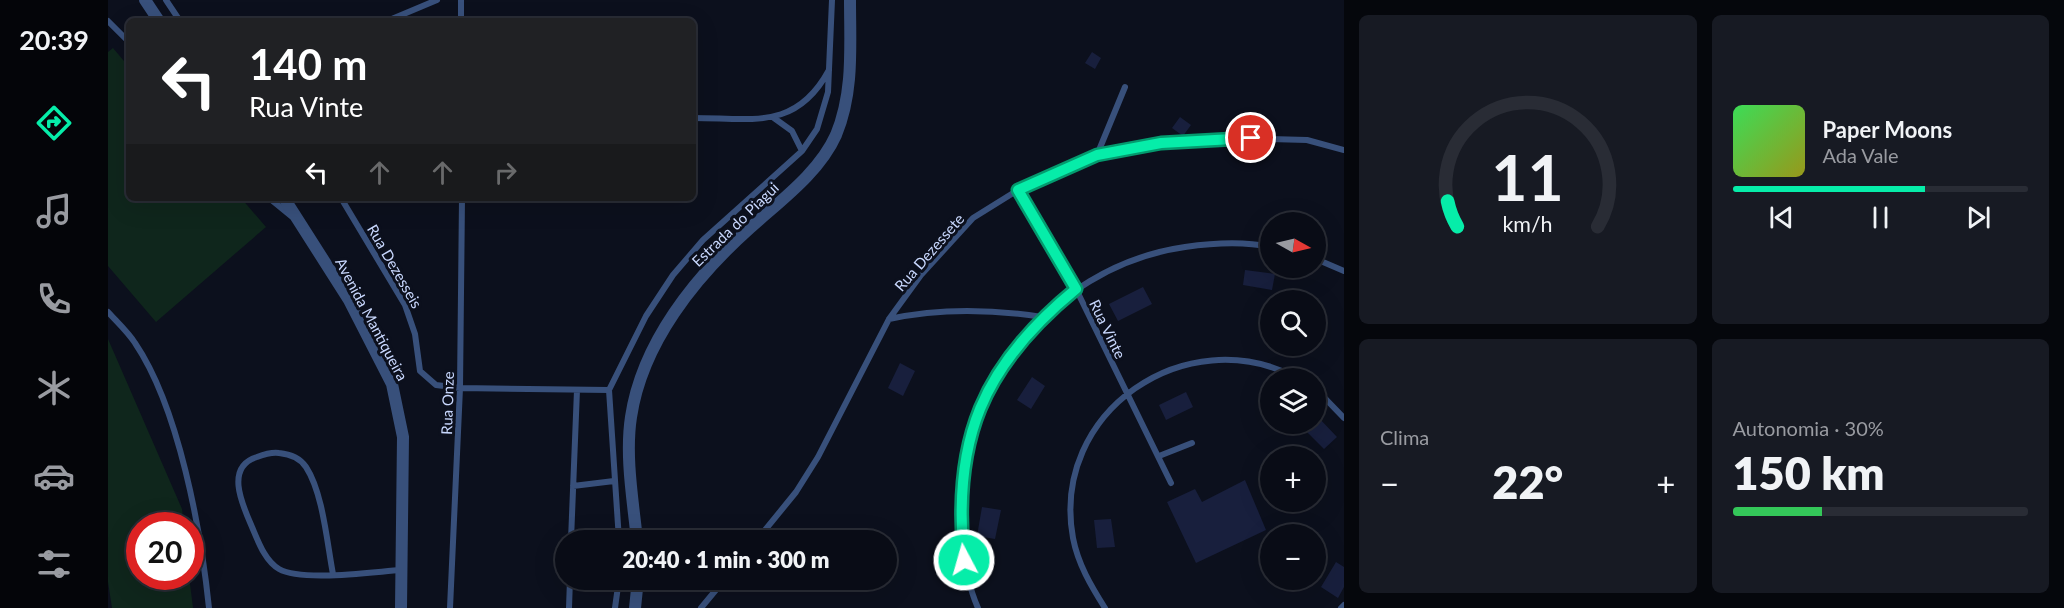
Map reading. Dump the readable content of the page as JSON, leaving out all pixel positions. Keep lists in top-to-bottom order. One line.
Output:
{"streets":{"street":["Estrada do Piagui","Avenida Mantiqueira"],"lane":["Rua Dezessete","Rua Dezesseis","Rua Vinte","Rua Onze"]},"crossings":[["Rua Dezessete","Rua Vinte"],["Rua Dezesseis","Rua Onze"]],"north":"right","page":{"tabs":"20:39","turn":["140 m","Rua Vinte"],"song":["Paper Moons","Ada Vale"],"map_buttons":["+","−"],"tile":["Clima",["Autonomia · 30%","150 km"]],"heat":["−","22°","+"],"limit":"20","trip":"20:40 · 1 min · 300 m","gauge":["11","km/h"]}}
